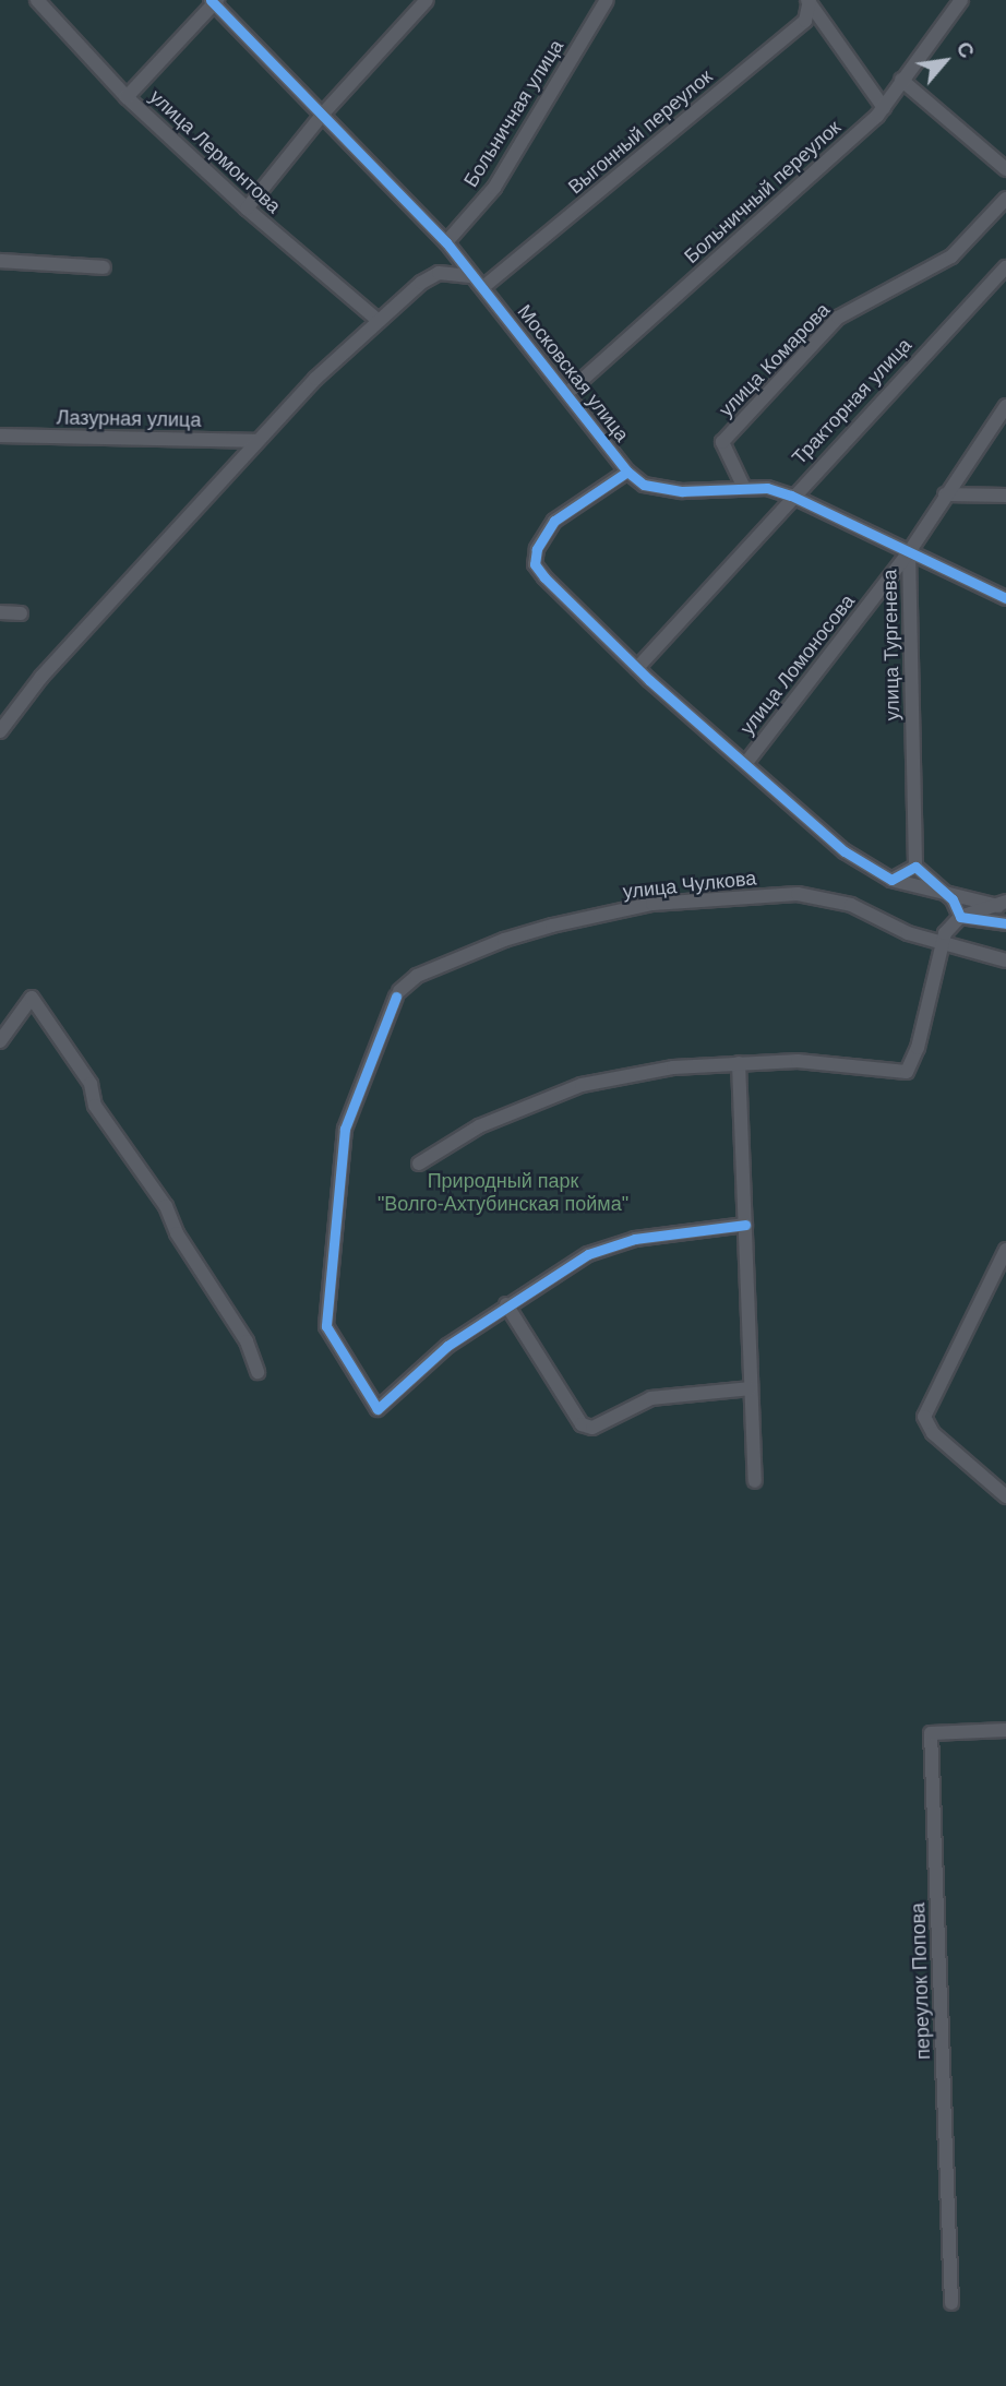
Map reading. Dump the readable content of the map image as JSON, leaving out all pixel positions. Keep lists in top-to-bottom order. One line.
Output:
{"streets":{"street":["Больничная улица","Выгонный переулок","улица Лермонтова","Больничный переулок","улица Комарова","Московская улица","Тракторная улица","Лазурная улица","улица Тургенева","улица Ломоносова","улица Чулкова","переулок Попова"]},"crossings":[["Больничная улица","Московская улица"],["Выгонный переулок","Московская улица"],["Больничный переулок","Московская улица"],["улица Комарова","Московская улица"],["Московская улица","Тракторная улица"],["Московская улица","улица Тургенева"],["Московская улица","улица Ломоносова"],["улица Тургенева","улица Ломоносова"]],"parks":["Природный парк \"Волго-Ахтубинская пойма\""],"north":"top right"}
